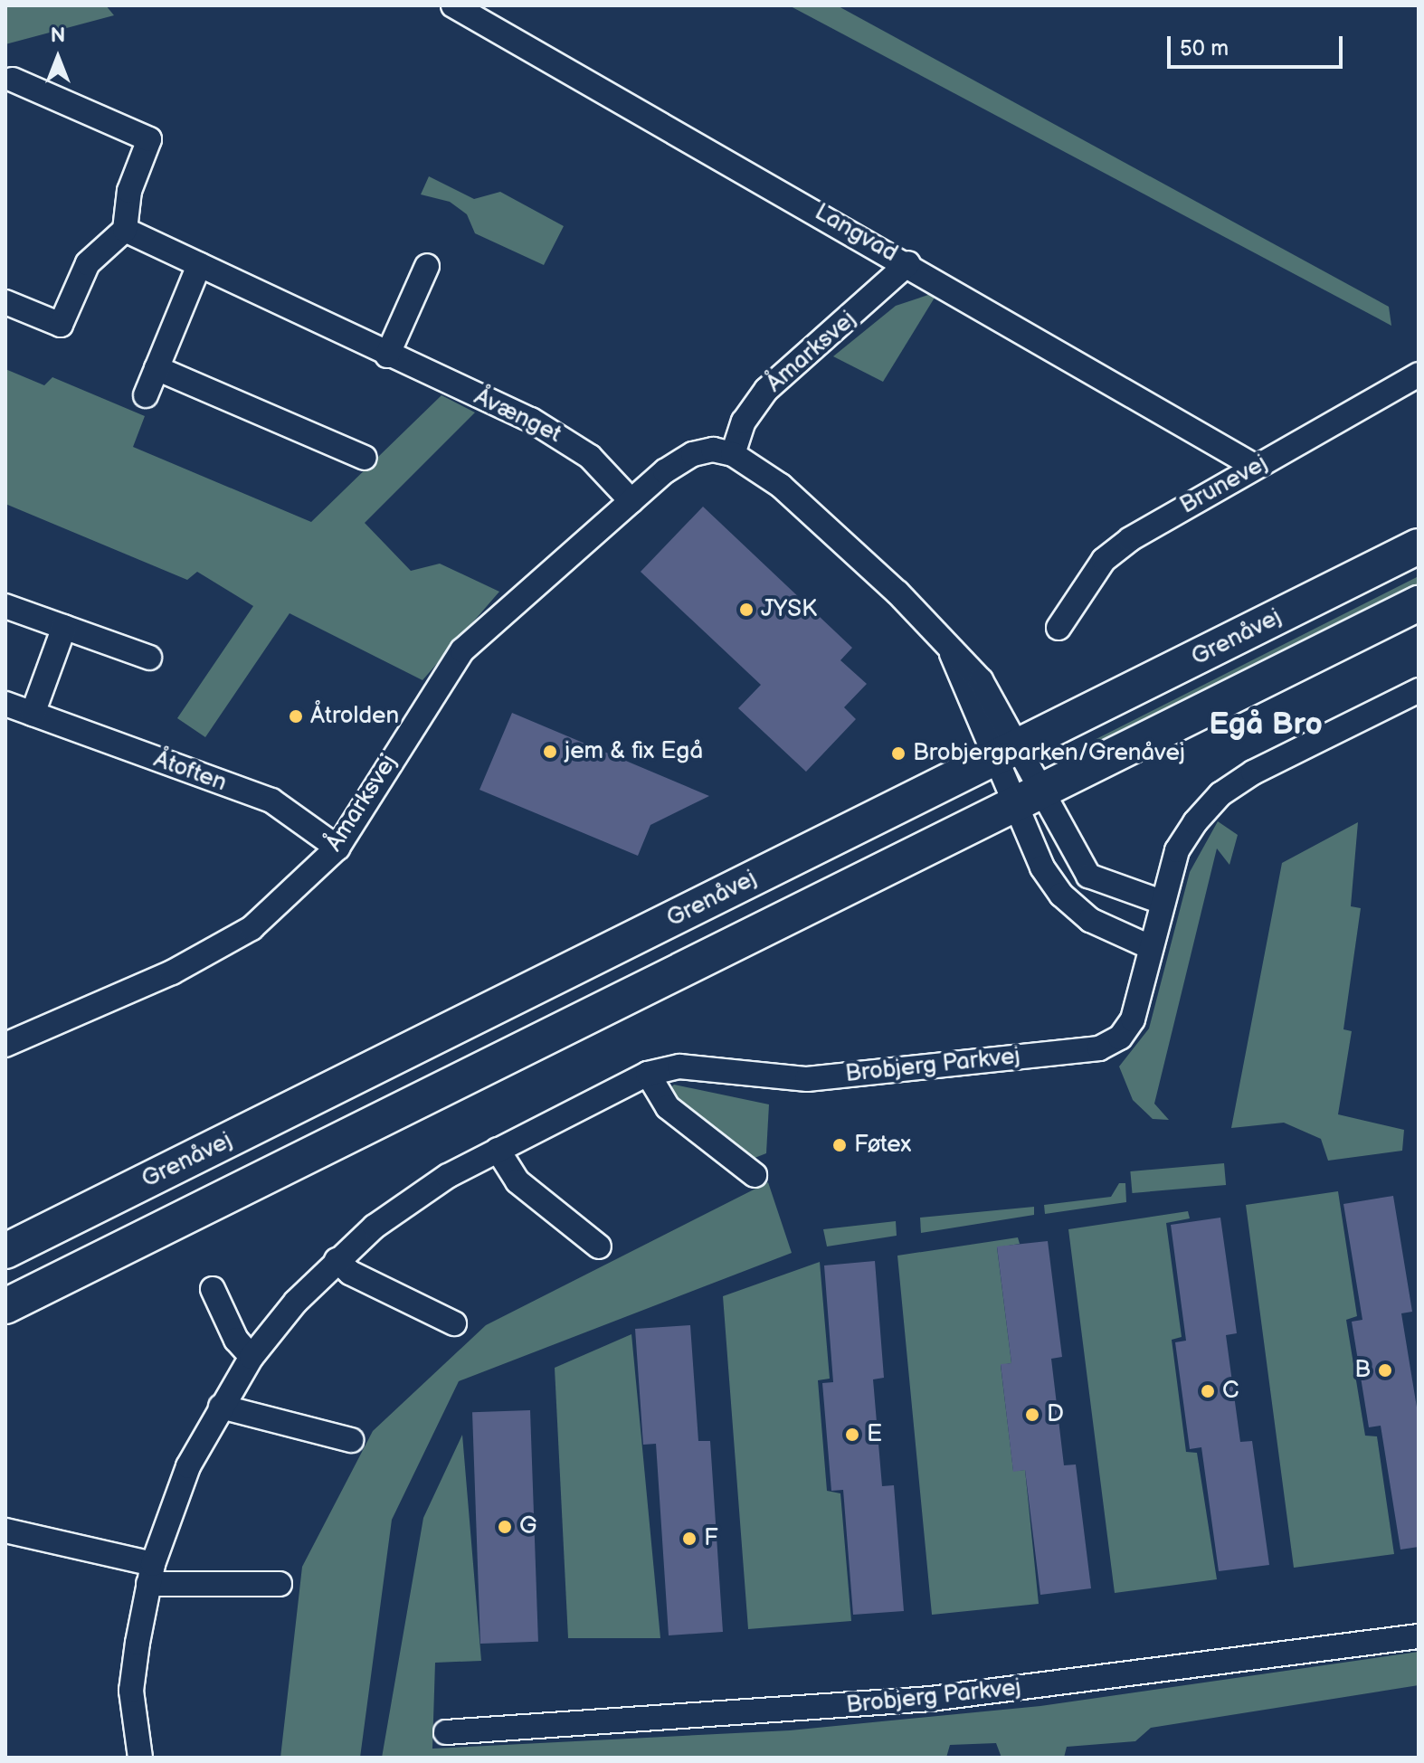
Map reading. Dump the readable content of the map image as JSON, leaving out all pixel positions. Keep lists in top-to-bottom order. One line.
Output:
{"streets":{"main road":["Grenåvej"],"street":["Langvad","Åmarksvej","Åvænget","Brunevej","Åtoften","Brobjerg Parkvej"]},"crossings":[["Langvad","Åmarksvej"],["Langvad","Brunevej"],["Åmarksvej","Åvænget"],["Åmarksvej","Åtoften"]],"districts":["Egå Bro"],"places":["JYSK","Åtrolden","jem & fix Egå","Brobjergparken/Grenåvej","Føtex","B","C","D","E","G","F"],"scale_bar":"50 m","north":"top"}
